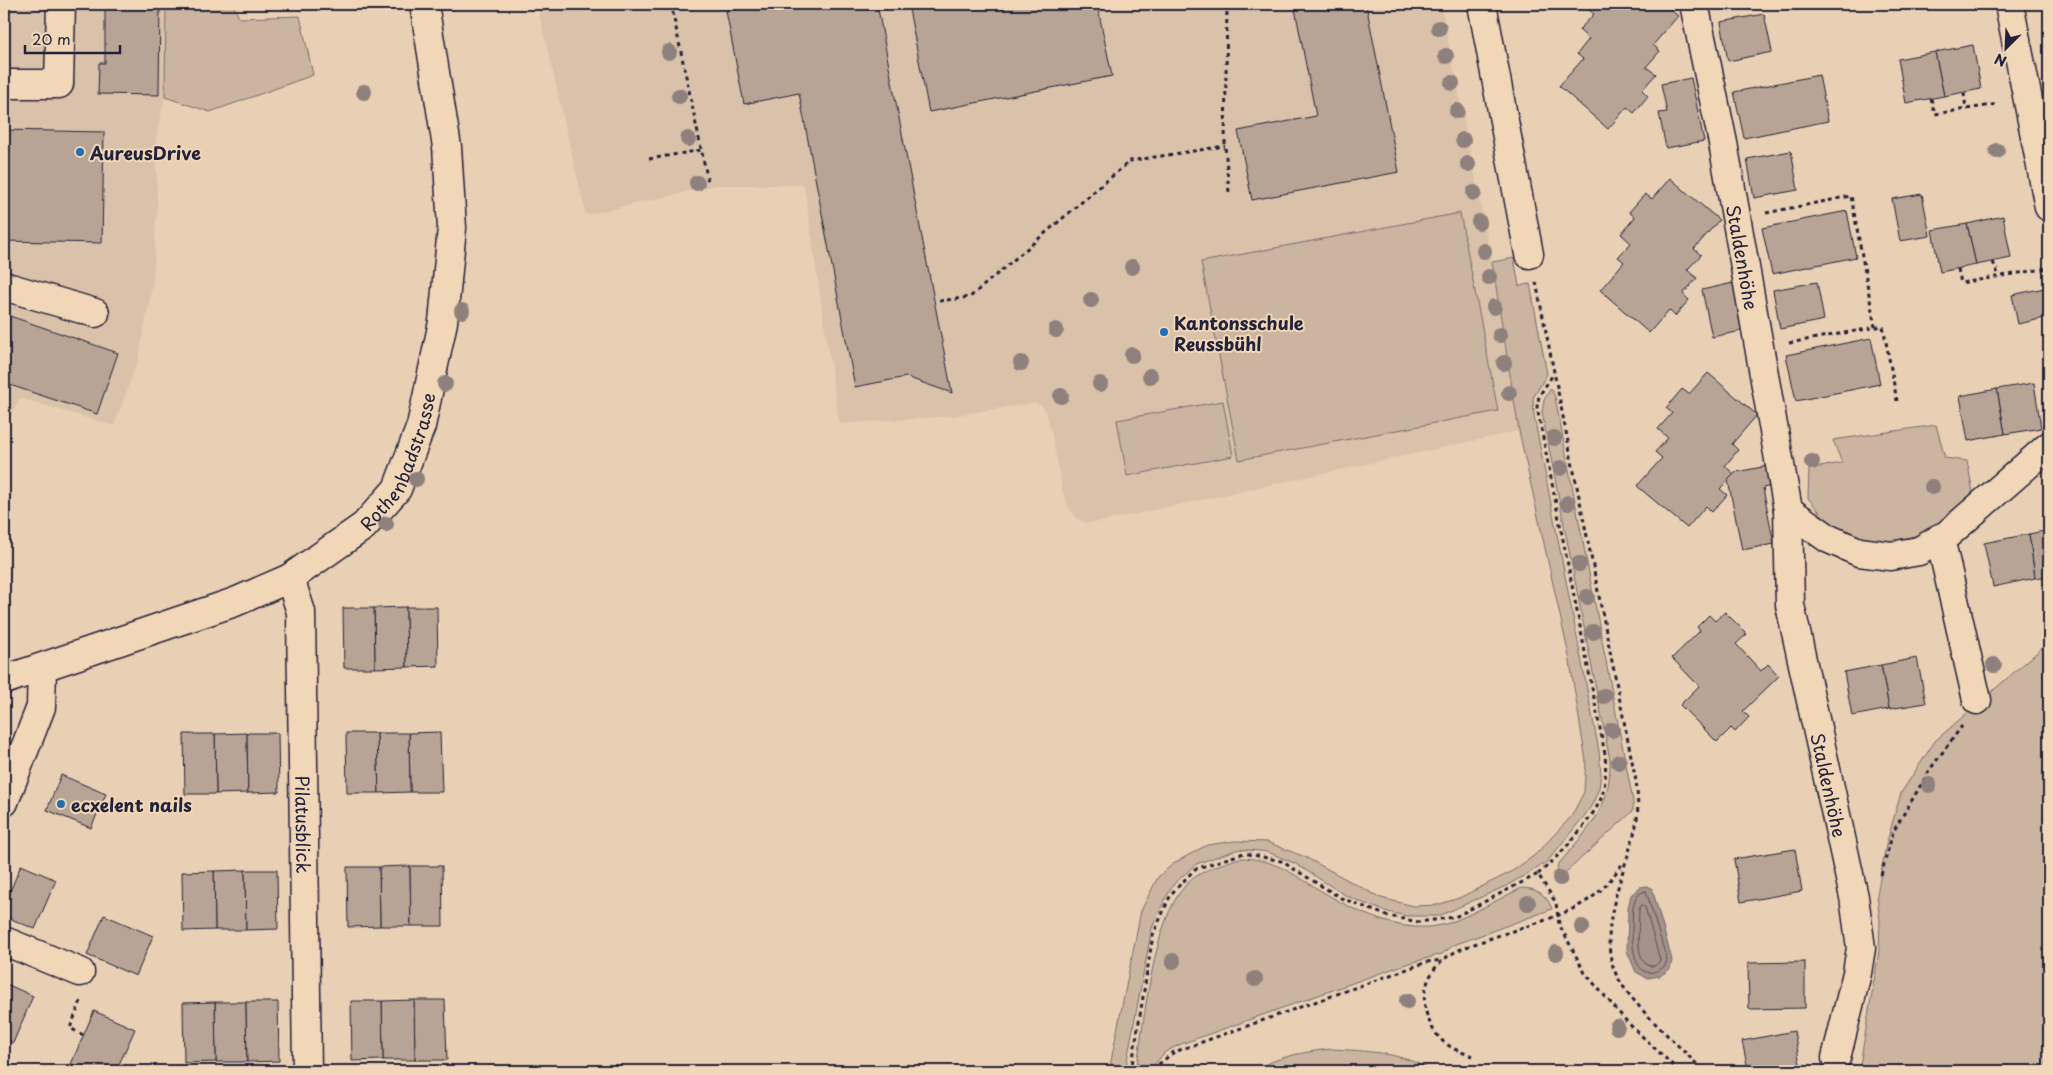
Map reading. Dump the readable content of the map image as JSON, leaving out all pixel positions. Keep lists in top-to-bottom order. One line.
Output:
{"streets":{"street":["Staldenhöhe","Rothenbadstrasse","Pilatusblick"]},"crossings":[["Rothenbadstrasse","Pilatusblick"]],"places":["AureusDrive","Kantonsschule Reussbühl","ecxelent nails"],"scale_bar":"20 m","north":"bottom left"}
